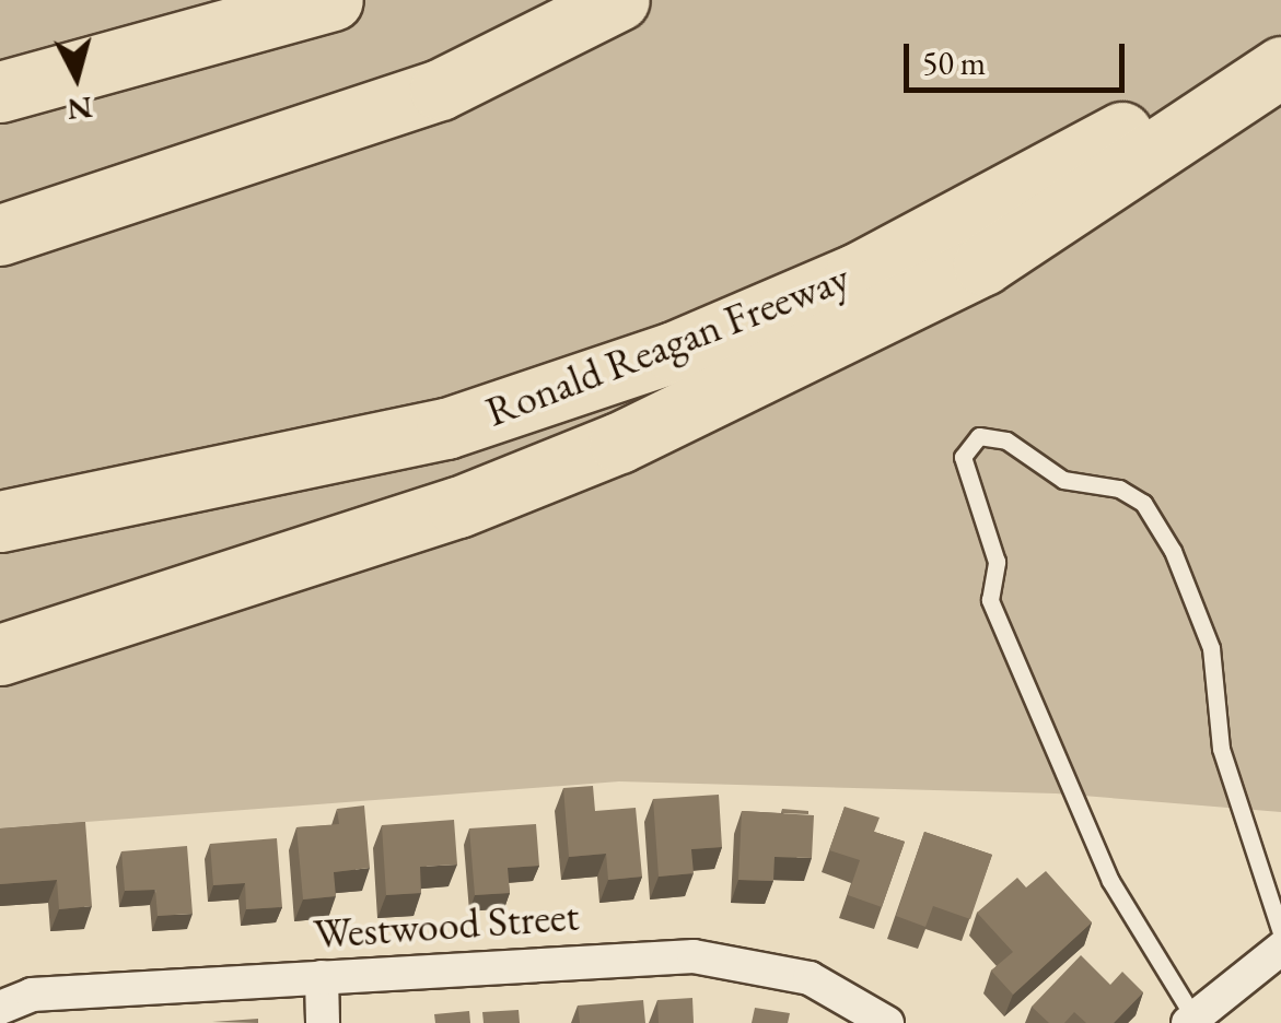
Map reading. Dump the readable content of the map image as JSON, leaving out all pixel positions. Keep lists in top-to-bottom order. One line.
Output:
{"streets":{"highway":["Ronald Reagan Freeway"],"street":["Westwood Street"]},"scale_bar":"50 m","north":"bottom"}
